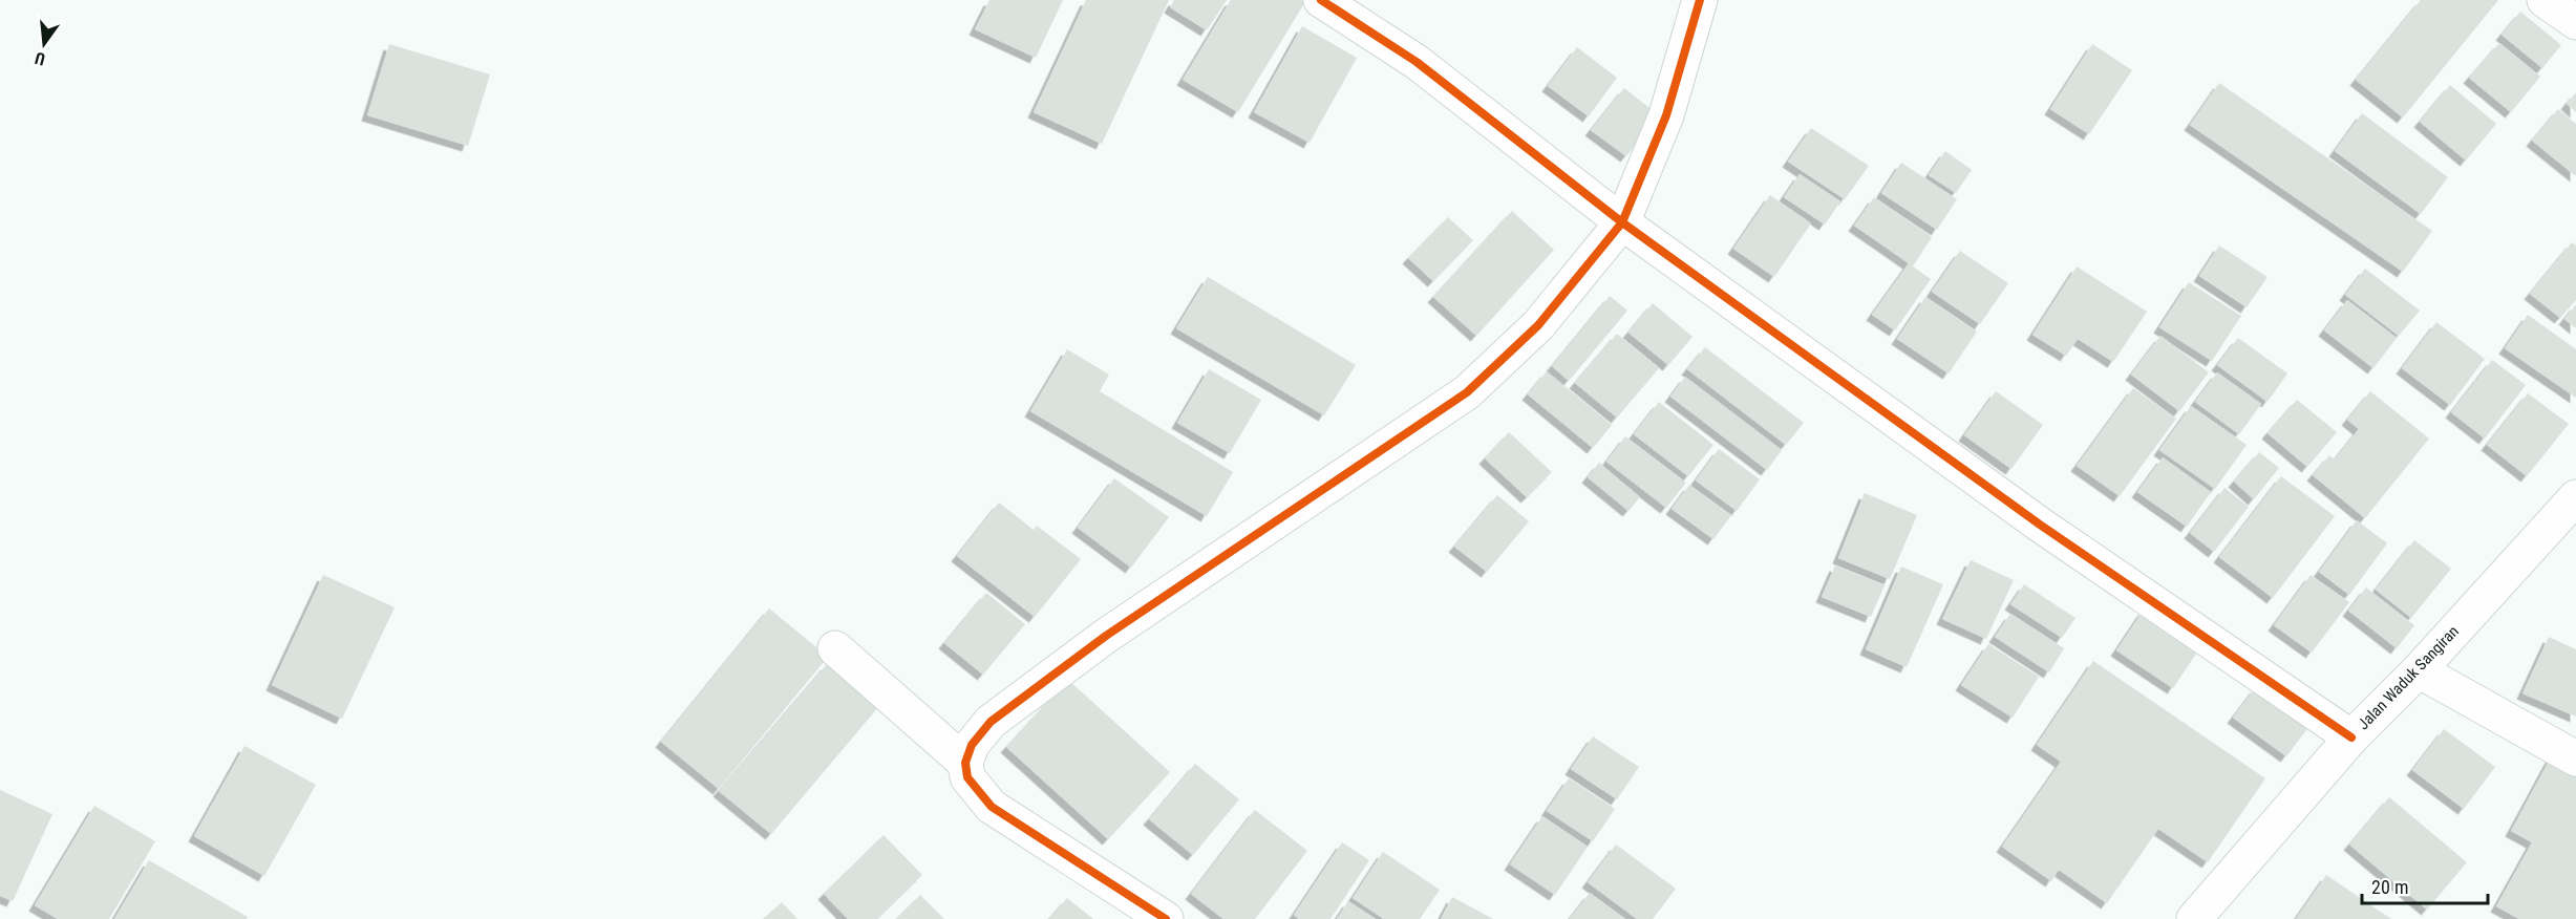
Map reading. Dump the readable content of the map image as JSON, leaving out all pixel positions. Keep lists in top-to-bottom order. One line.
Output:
{"streets":{"street":["Jalan Waduk Sangiran"]},"scale_bar":"20 m","north":"bottom"}
